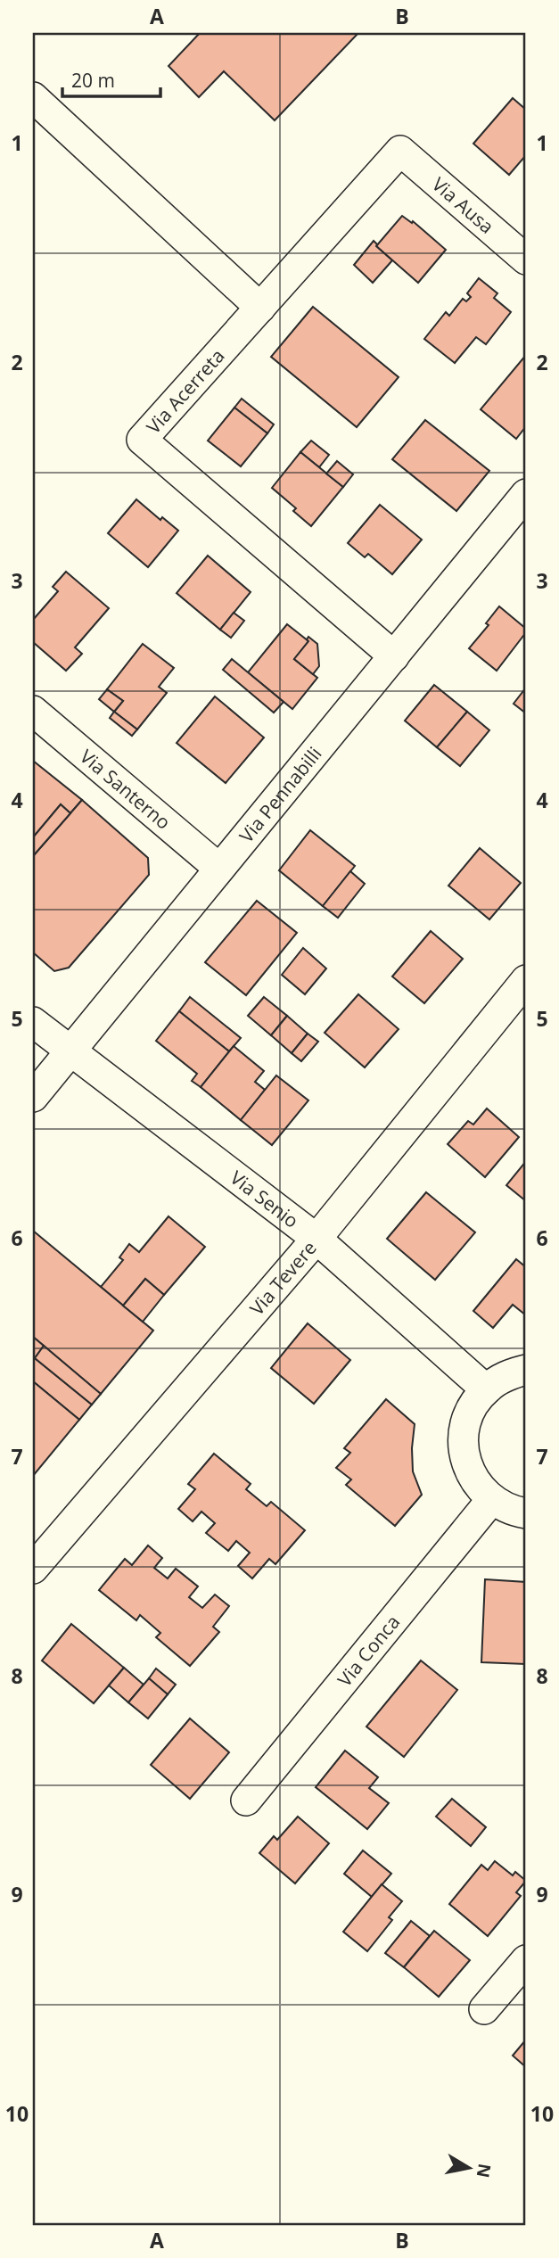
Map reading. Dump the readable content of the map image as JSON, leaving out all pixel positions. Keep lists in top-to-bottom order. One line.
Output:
{"streets":{"street":["Via Ausa","Via Acerreta","Via Santerno","Via Pennabilli","Via Senio","Via Tevere","Via Conca"]},"crossings":[["Via Ausa","Via Acerreta"],["Via Acerreta","Via Pennabilli"],["Via Santerno","Via Pennabilli"],["Via Pennabilli","Via Senio"],["Via Senio","Via Tevere"]],"scale_bar":"20 m","north":"right","grid":{"columns":["A","B"],"rows":["1","2","3","4","5","6","7","8","9","10"]}}
